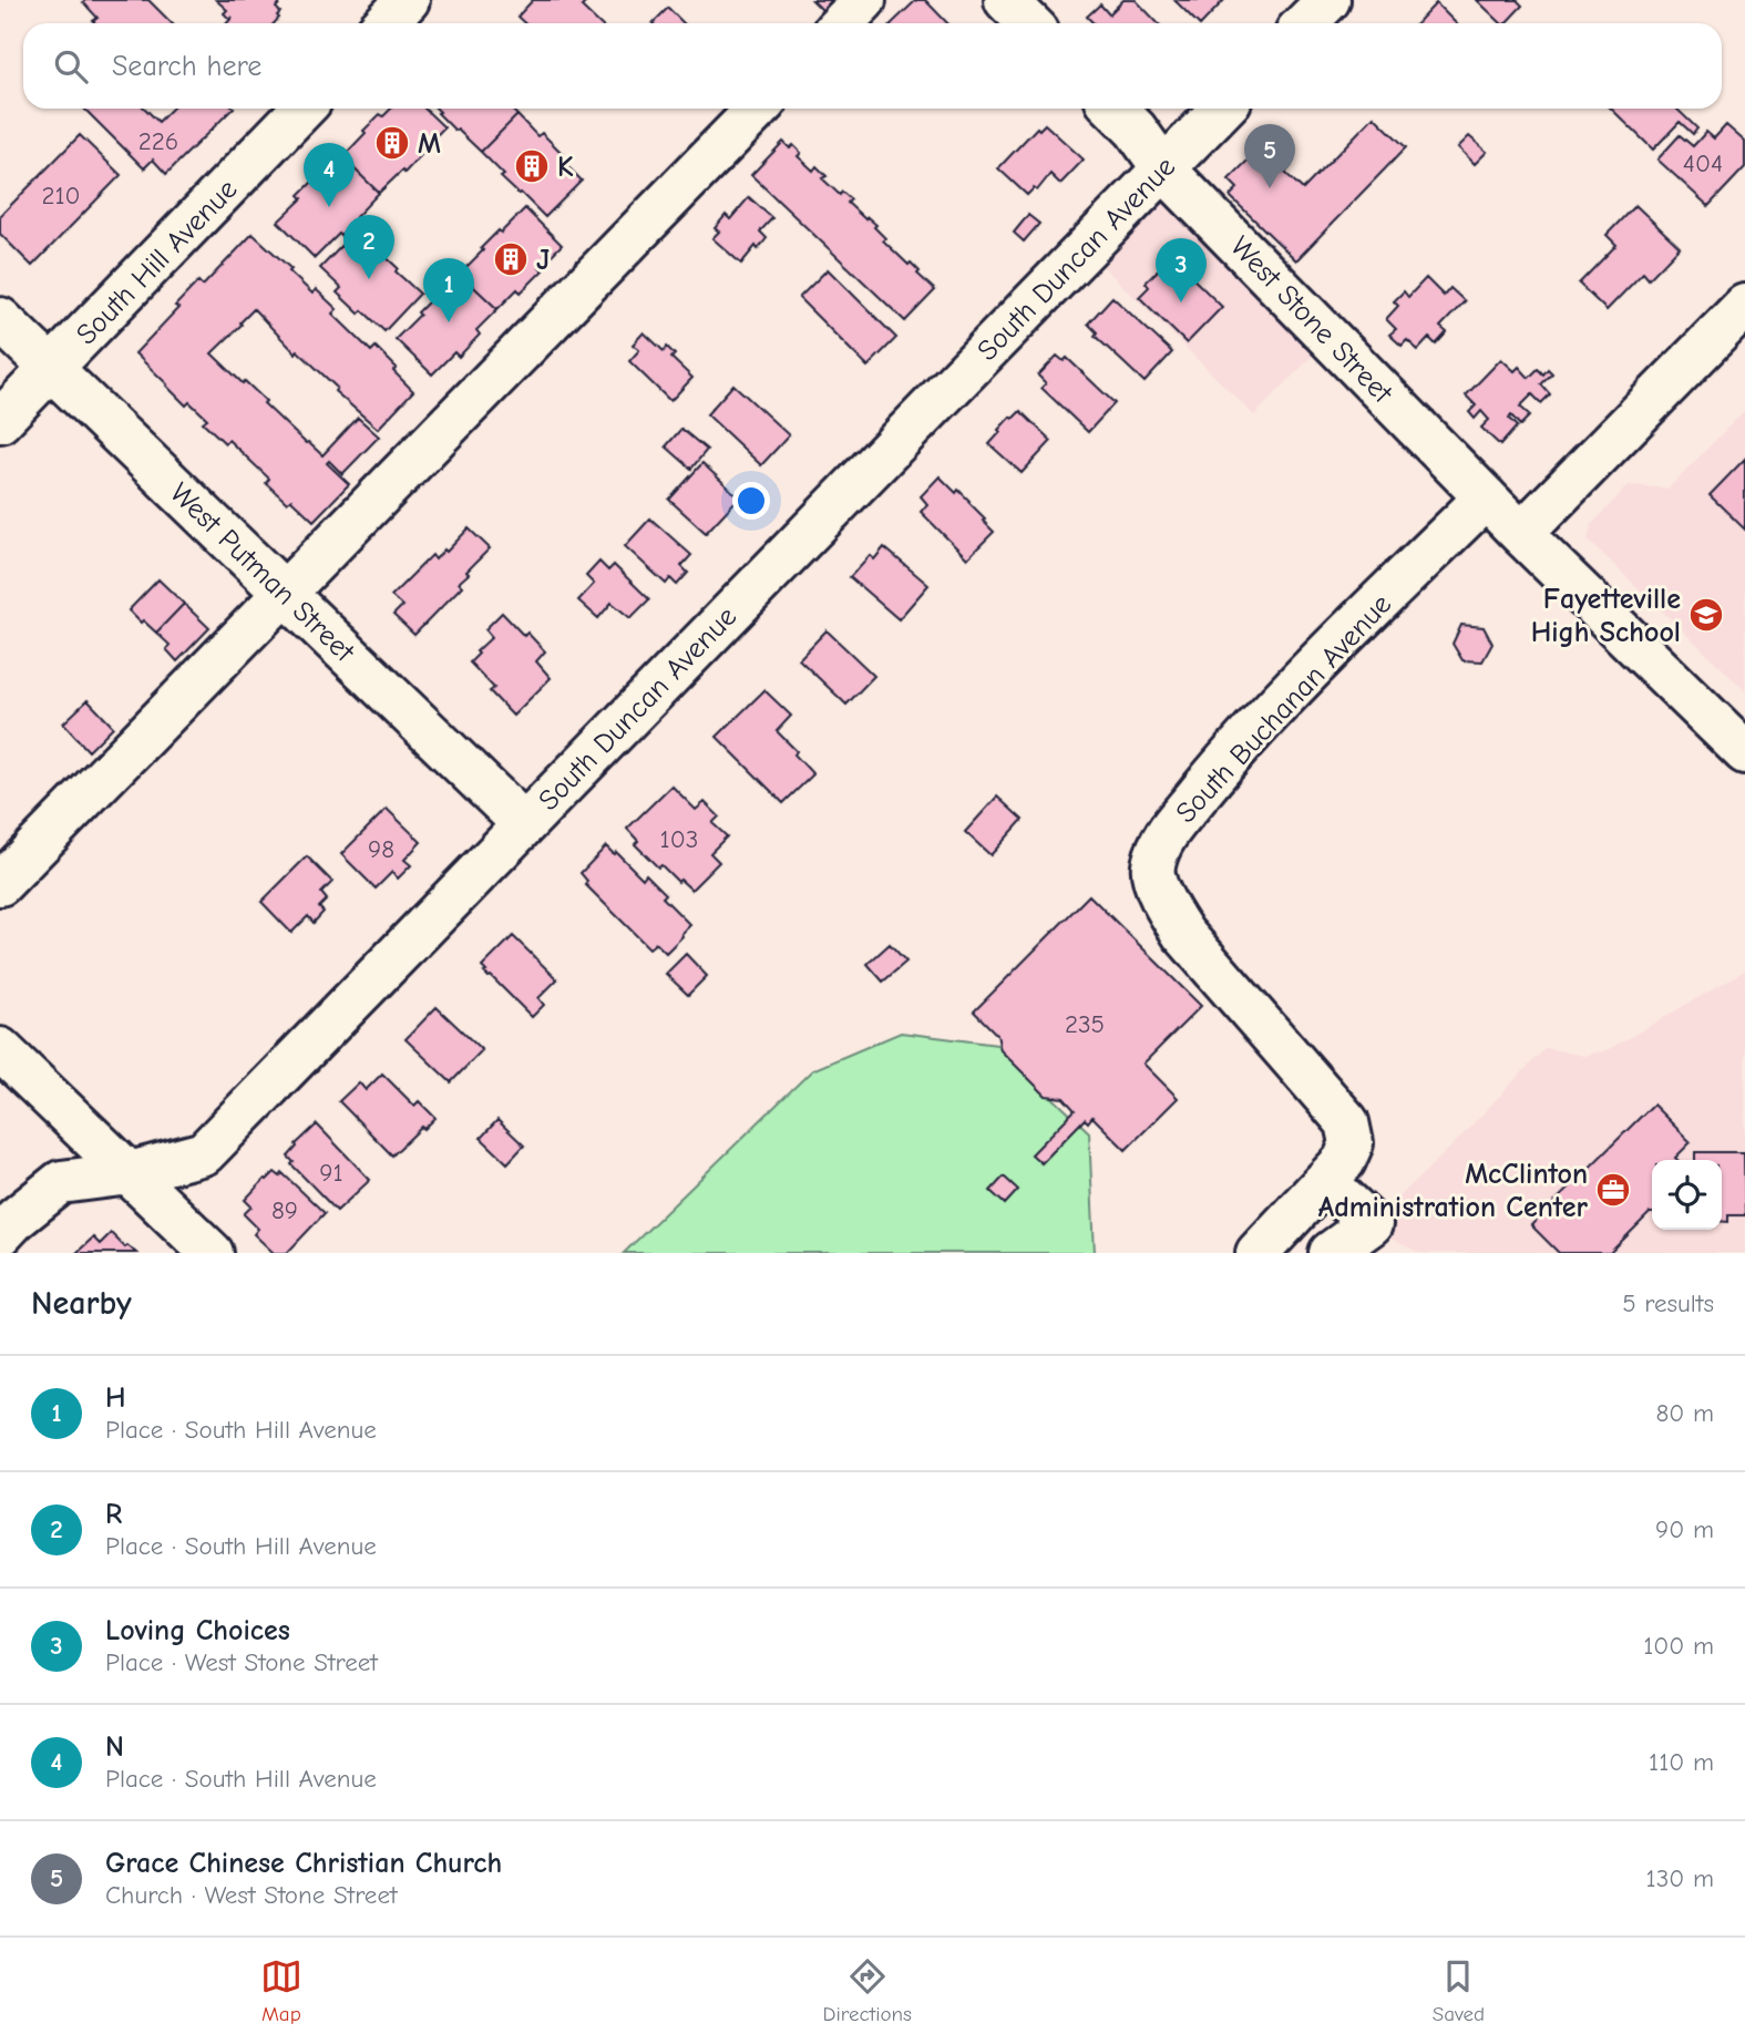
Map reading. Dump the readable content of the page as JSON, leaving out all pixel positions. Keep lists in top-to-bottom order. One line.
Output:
{"streets":{"street":["South Duncan Avenue","South Hill Avenue","West Stone Street","West Putman Street","South Buchanan Avenue"]},"crossings":[["South Duncan Avenue","West Stone Street"],["South Duncan Avenue","West Putman Street"],["South Hill Avenue","West Putman Street"],["West Stone Street","South Buchanan Avenue"]],"places":{"building":["M","K","J"],"school or university":["Fayetteville High School"],"office":["McClinton Administration Center"]},"house_numbers":["226","404","210","103","98","235","91","89"],"page":{"search":"Search here","pins":["5","4","2","3","1"],"heading":["Nearby","5 results"],"list":[{"mark":"1","name":"H","note":"Place · South Hill Avenue","value":"80 m"},{"mark":"2","name":"R","note":"Place · South Hill Avenue","value":"90 m"},{"mark":"3","name":"Loving Choices","note":"Place · West Stone Street","value":"100 m"},{"mark":"4","name":"N","note":"Place · South Hill Avenue","value":"110 m"},{"mark":"5","name":"Grace Chinese Christian Church","note":"Church · West Stone Street","value":"130 m"}],"nav":["Map","Directions","Saved"]}}
